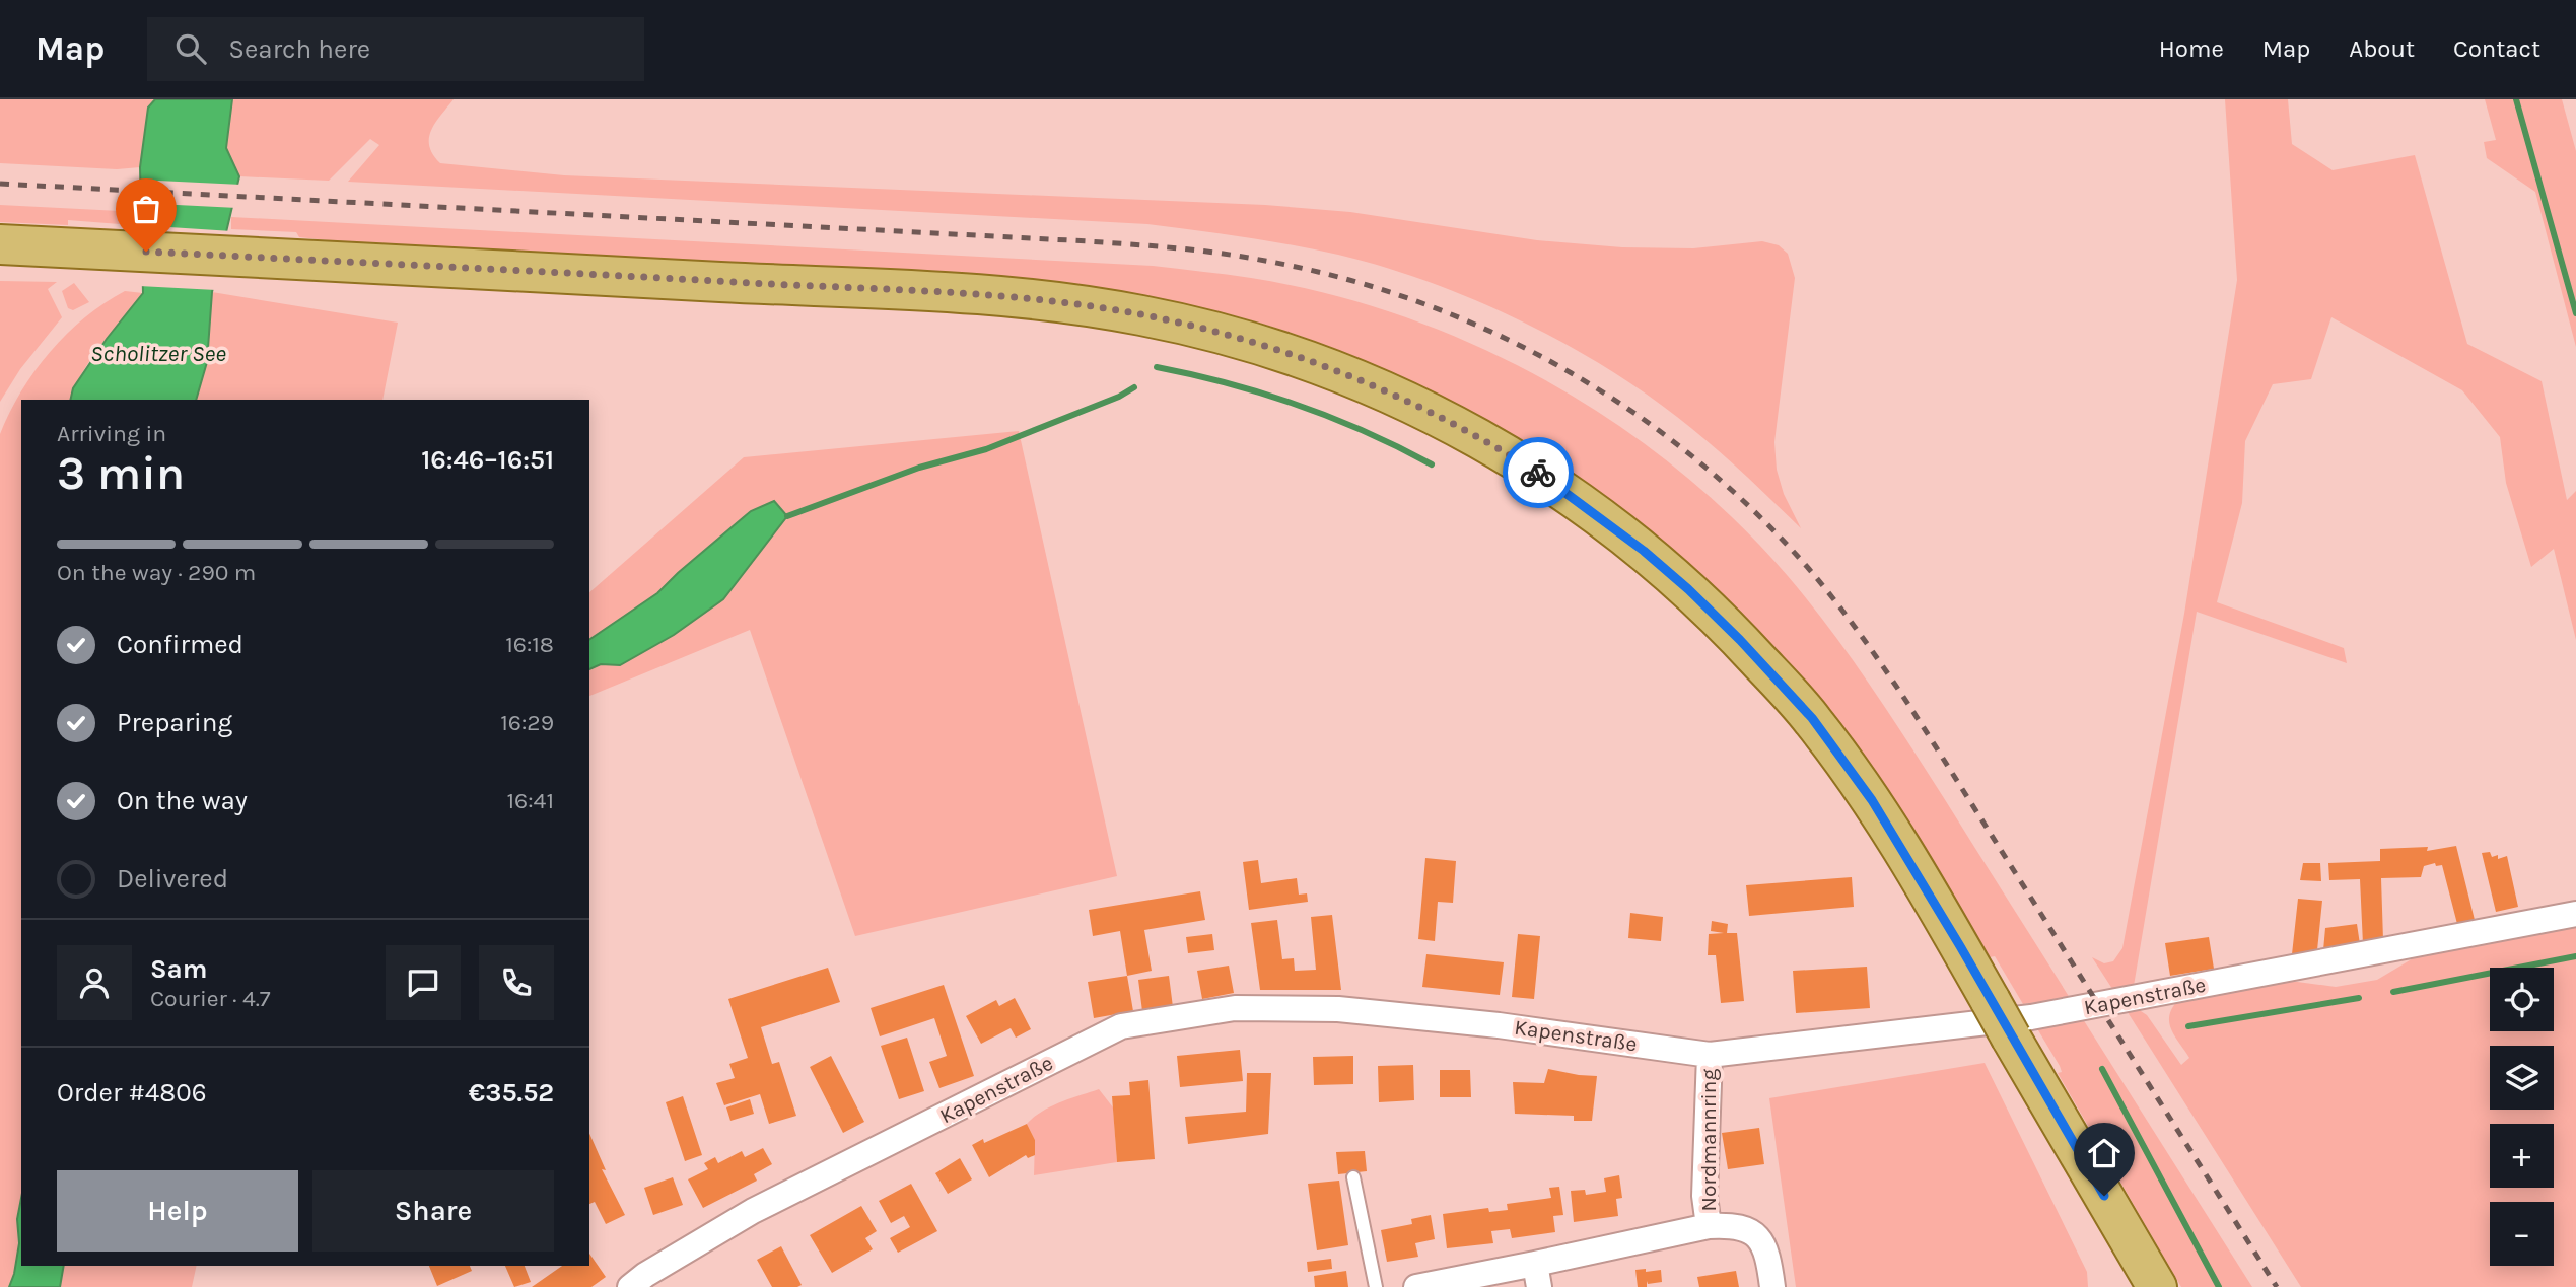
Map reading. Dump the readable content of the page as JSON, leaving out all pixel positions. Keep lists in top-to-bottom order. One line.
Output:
{"streets":{"street":["Kapenstraße","Nordmannring"]},"crossings":[["Kapenstraße","Nordmannring"]],"water":["Scholitzer See"],"page":{"header":"Map","search":"Search here","nav":["Home","Map","About","Contact"],"heading":["3 min","Arriving in","16:46–16:51"],"panel":["Sam","Courier · 4.7","Order #4806","€35.52"],"bar":"On the way · 290 m","list":[["Confirmed","16:18"],["Preparing","16:29"],["On the way","16:41"],"Delivered"],"map_buttons":["+","−"],"buttons":["Help","Share"]}}
